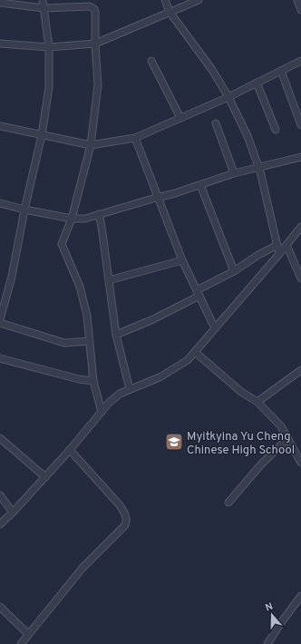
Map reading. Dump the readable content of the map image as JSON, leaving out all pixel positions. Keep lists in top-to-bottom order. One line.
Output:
{"places":{"school or university":["Myitkyina Yu Cheng Chinese High School"]},"north":"top"}
